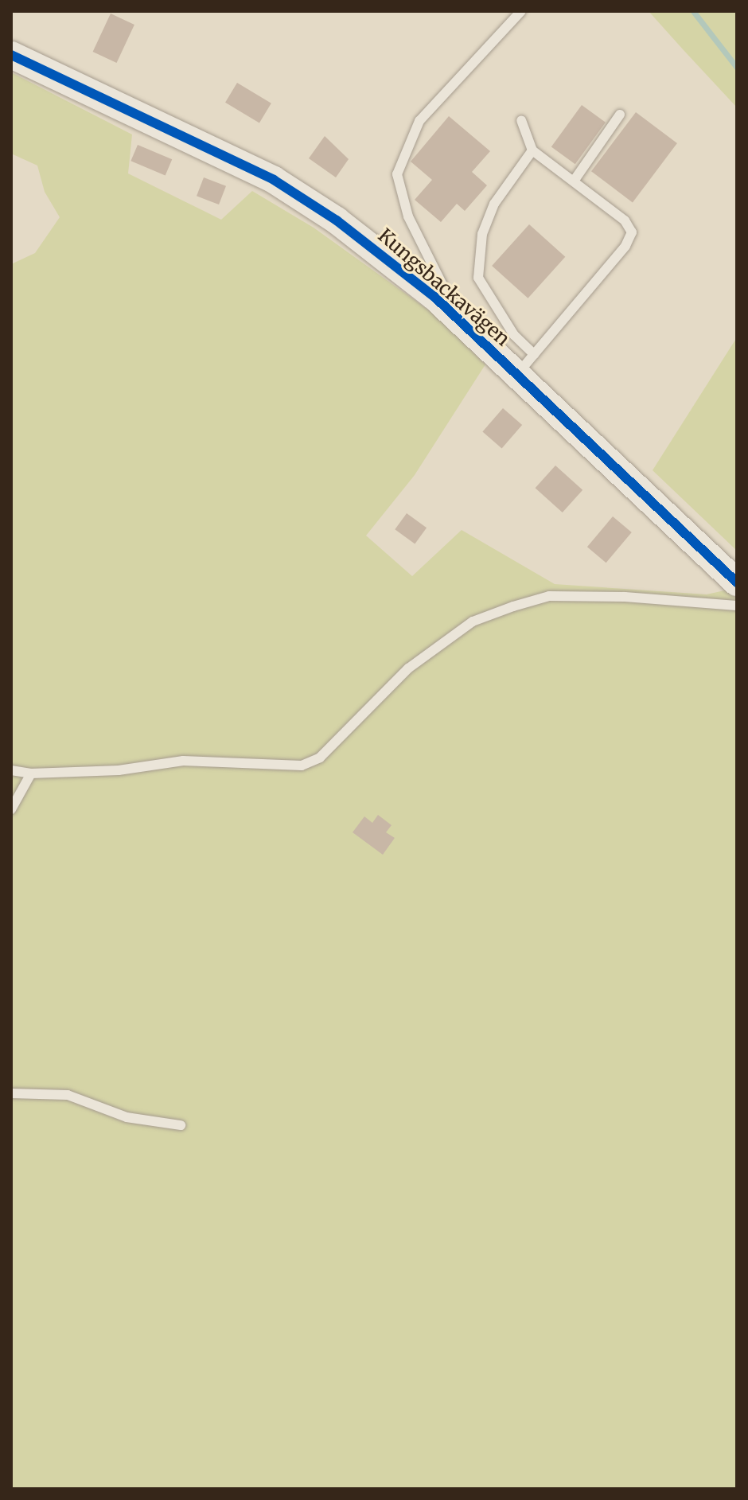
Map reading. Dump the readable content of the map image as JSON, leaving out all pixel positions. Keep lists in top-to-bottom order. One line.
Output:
{"streets":{"street":["Kungsbackavägen"]}}
